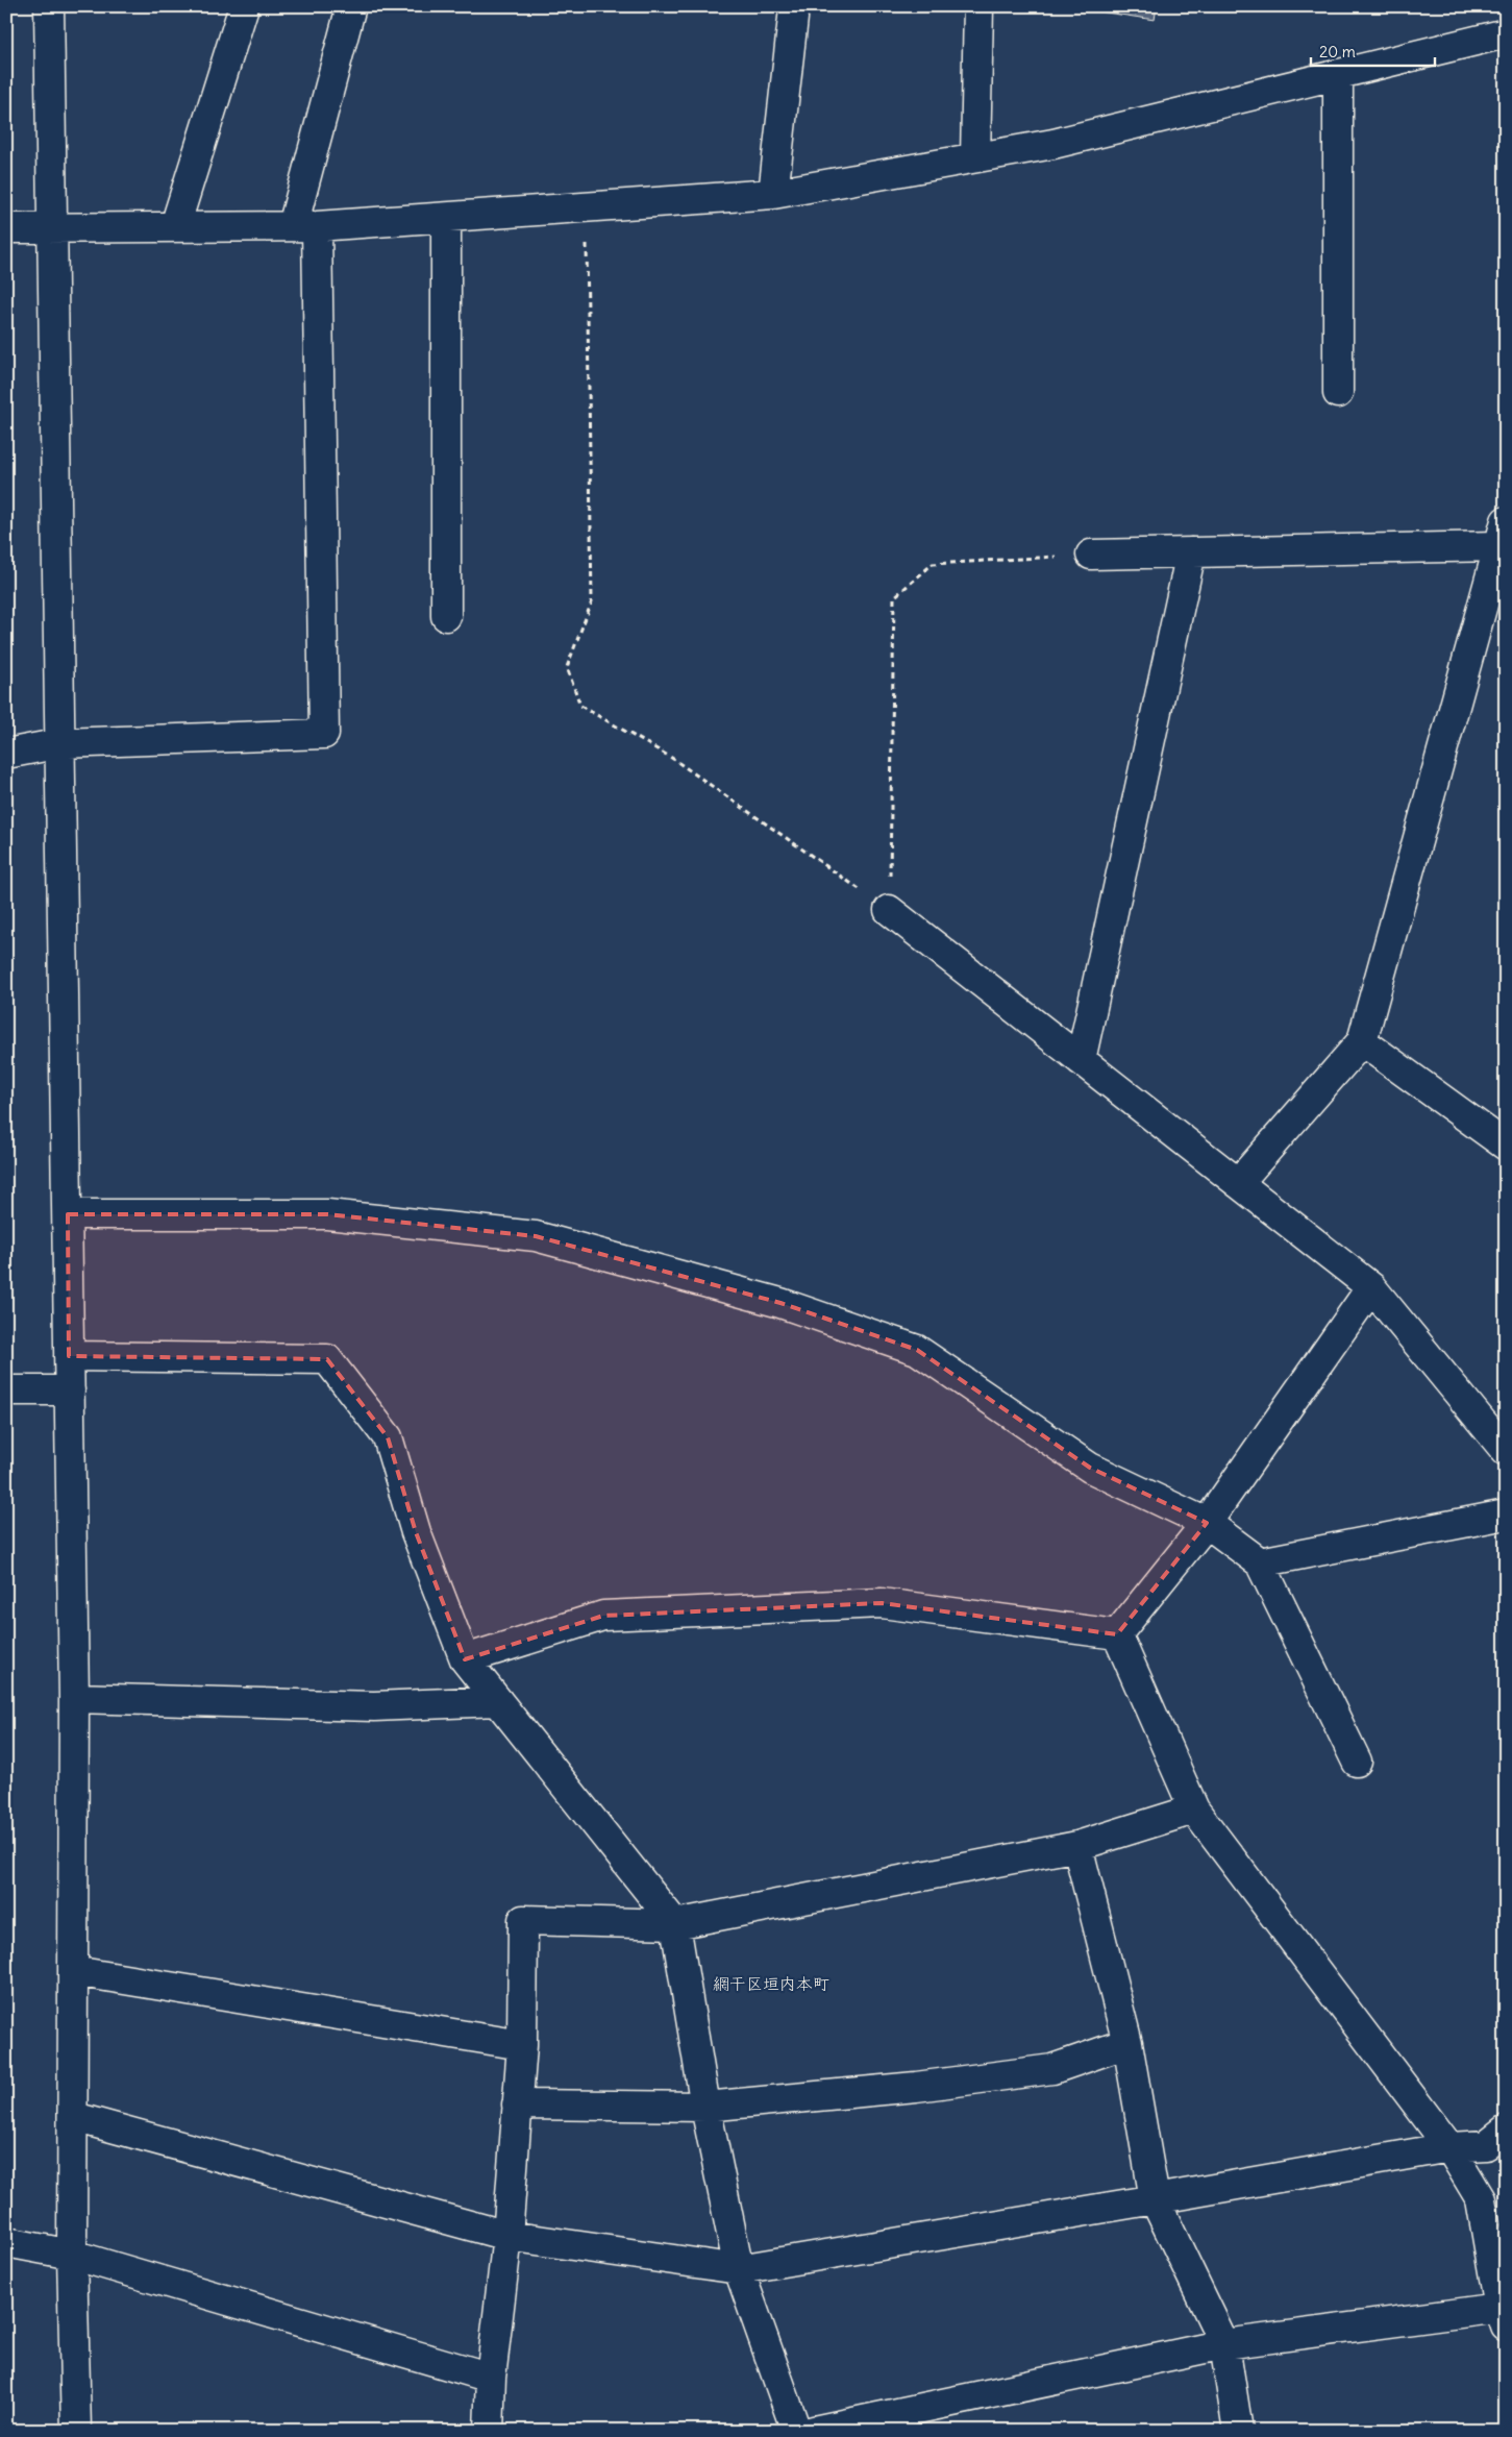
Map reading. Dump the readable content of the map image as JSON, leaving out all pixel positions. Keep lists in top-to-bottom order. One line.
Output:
{"districts":["網干区垣内本町"],"scale_bar":"20 m"}
